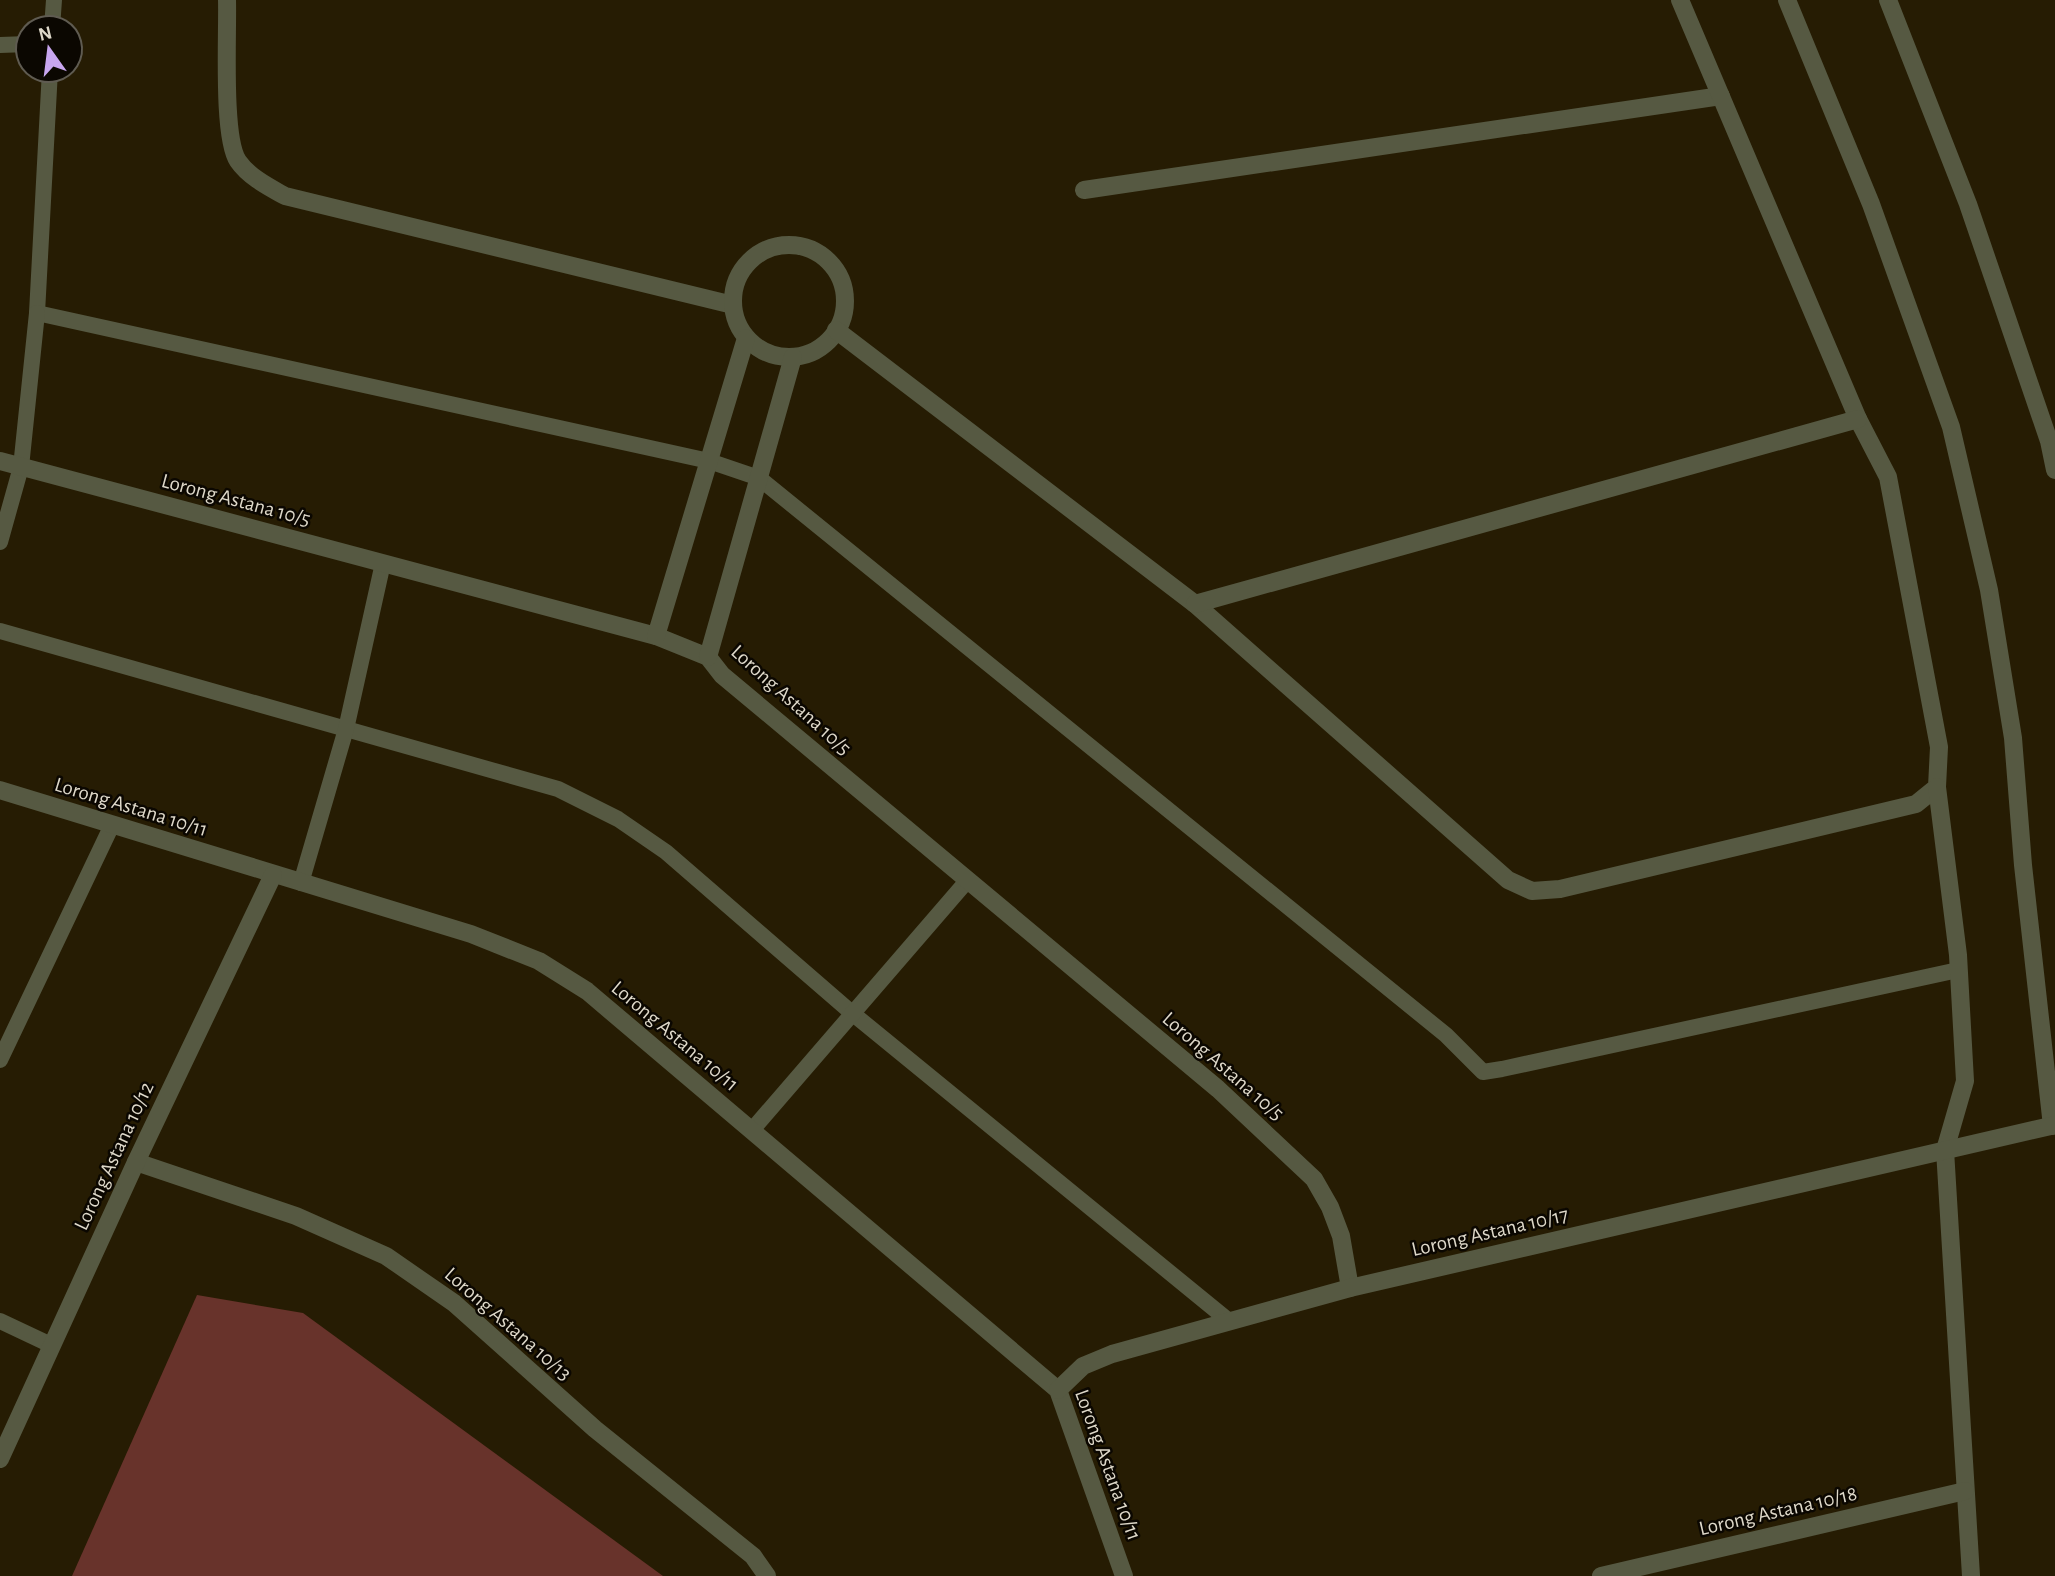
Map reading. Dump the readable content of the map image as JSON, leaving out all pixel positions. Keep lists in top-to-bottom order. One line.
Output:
{"streets":{"street":["Lorong Astana 10/5","Lorong Astana 10/11","Lorong Astana 10/12","Lorong Astana 10/17","Lorong Astana 10/13","Lorong Astana 10/18"]},"crossings":[["Lorong Astana 10/5","Lorong Astana 10/17"],["Lorong Astana 10/11","Lorong Astana 10/12"],["Lorong Astana 10/11","Lorong Astana 10/17"],["Lorong Astana 10/12","Lorong Astana 10/13"]],"north":"top"}
